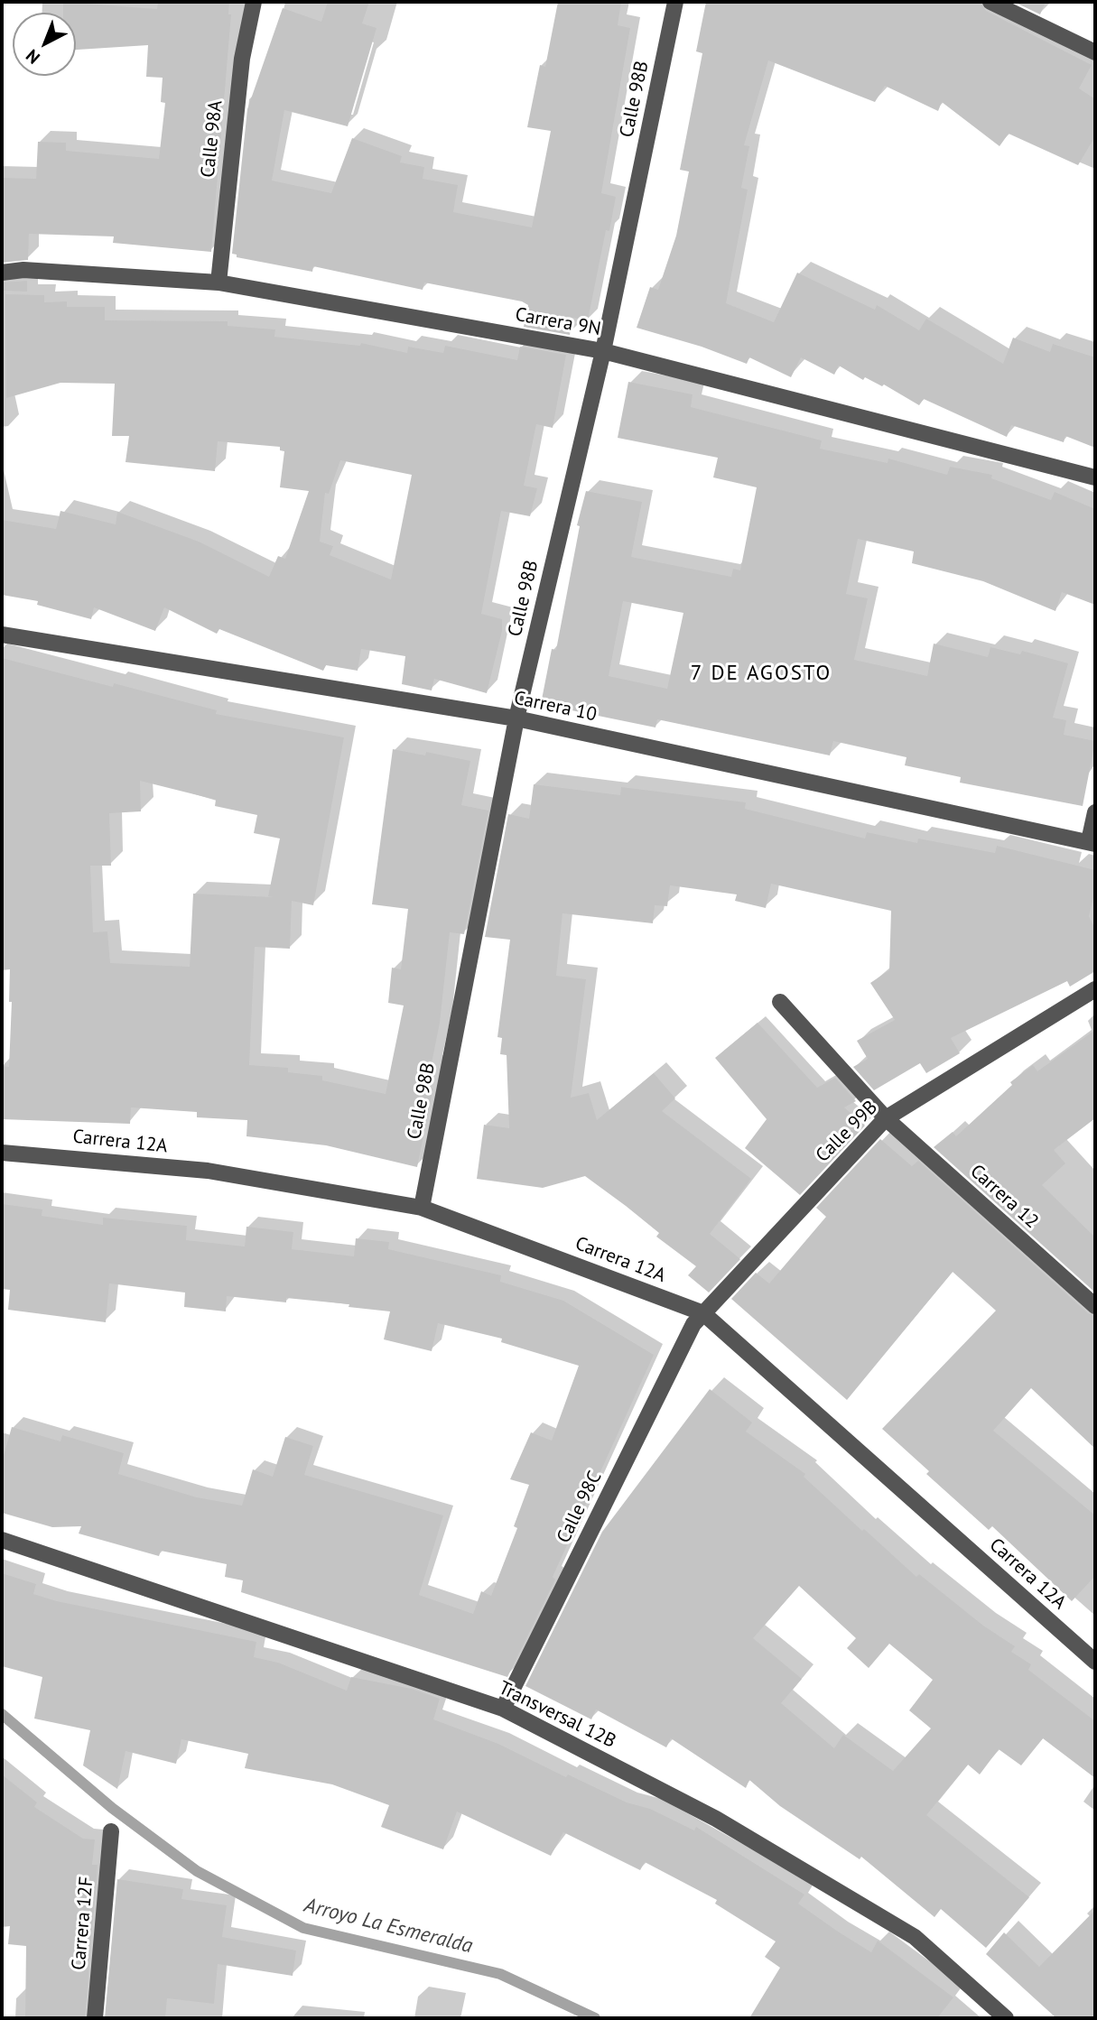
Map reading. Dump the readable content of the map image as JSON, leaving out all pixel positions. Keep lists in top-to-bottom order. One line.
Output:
{"streets":{"street":["Calle 98B","Calle 98A","Carrera 9N","Carrera 10","Calle 99B","Carrera 12A","Carrera 12","Calle 98C","Transversal 12B","Carrera 12F"]},"crossings":[["Calle 98B","Carrera 9N"],["Calle 98B","Carrera 10"],["Calle 98B","Carrera 12A"],["Calle 98A","Carrera 9N"],["Calle 99B","Carrera 12A"],["Calle 99B","Carrera 12"],["Calle 99B","Calle 98C"],["Carrera 12A","Calle 98C"],["Calle 98C","Transversal 12B"]],"districts":["7 DE AGOSTO"],"water":["Arroyo La Esmeralda"],"north":"bottom left"}
